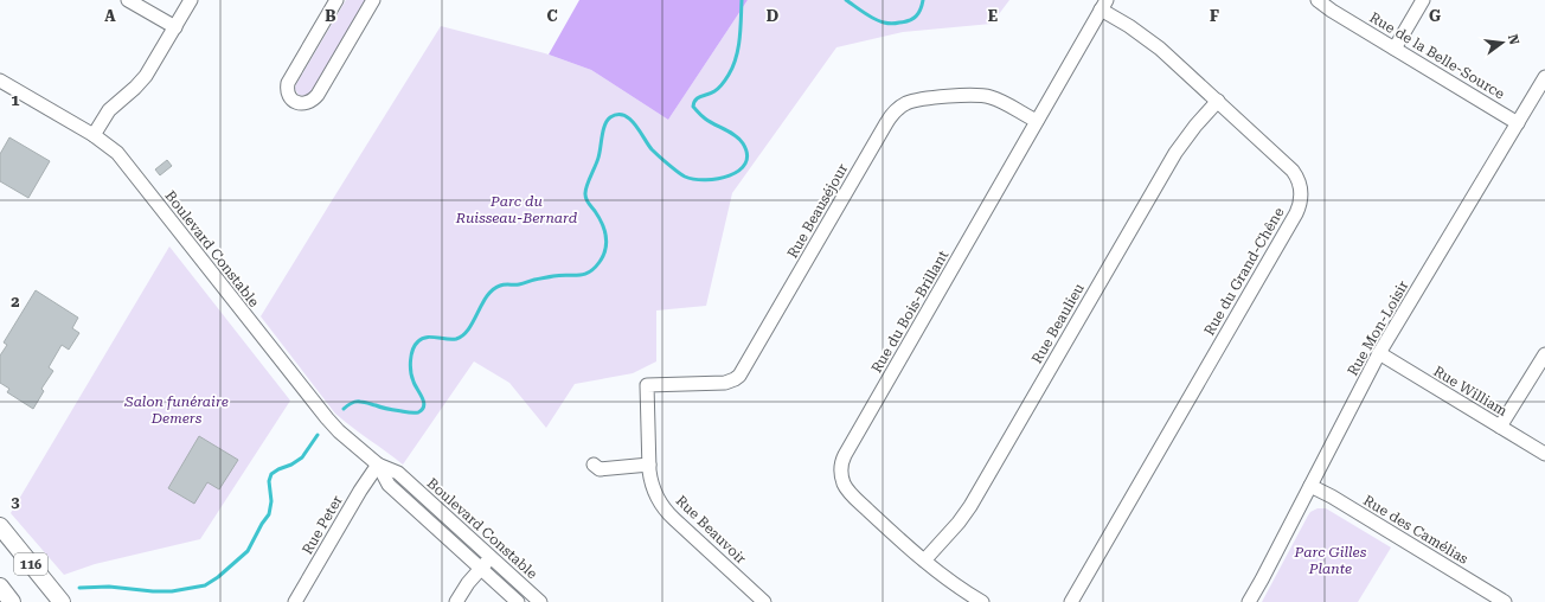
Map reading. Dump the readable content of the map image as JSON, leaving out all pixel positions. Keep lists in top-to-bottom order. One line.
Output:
{"streets":{"main road":["116"],"street":["Rue de la Belle-Source","Rue Beauséjour","Boulevard Constable","Rue du Grand-Chêne","Rue du Bois-Brillant","Rue Beaulieu","Rue Mon-Loisir","Rue William","Rue Peter","Rue Beauvoir","Rue des Camélias"]},"crossings":[["Rue de la Belle-Source","Rue Mon-Loisir"],["Rue Beauséjour","Rue du Bois-Brillant"],["Rue Beauséjour","Rue Beauvoir"],["Boulevard Constable","Rue Peter"],["Rue du Grand-Chêne","Rue du Bois-Brillant"],["Rue du Grand-Chêne","Rue Beaulieu"],["Rue du Bois-Brillant","Rue Beaulieu"],["Rue Mon-Loisir","Rue William"],["Rue Mon-Loisir","Rue des Camélias"]],"parks":["Parc du Ruisseau-Bernard","Salon funéraire Demers","Parc Gilles Plante"],"north":"right","grid":{"columns":["A","B","C","D","E","F","G"],"rows":["1","2","3"]}}
